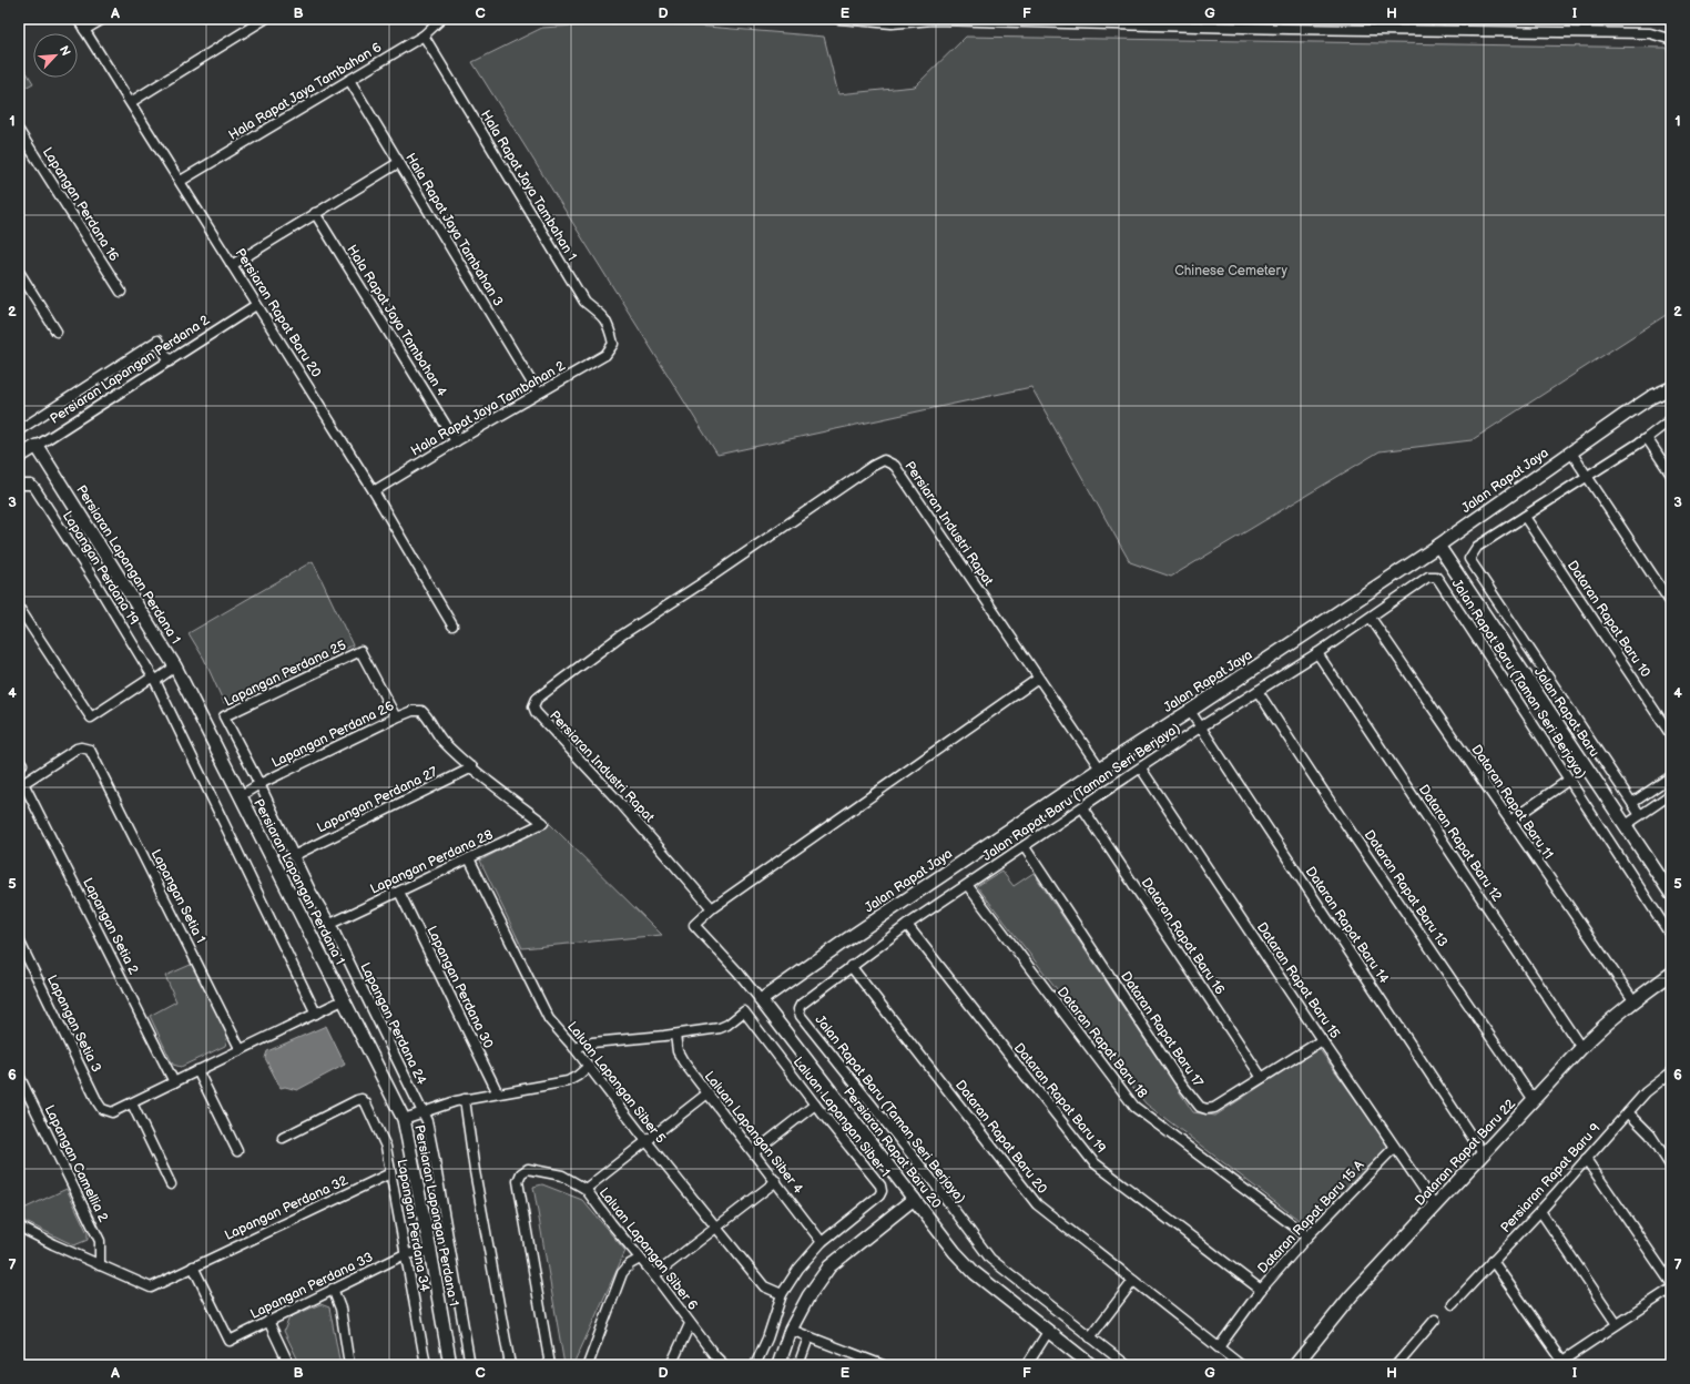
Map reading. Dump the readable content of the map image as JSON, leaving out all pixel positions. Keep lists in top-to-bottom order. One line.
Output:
{"streets":{"street":["Hala Rapat Jaya Tambahan 6","Hala Rapat Jaya Tambahan 1","Lapangan Perdana 16","Hala Rapat Jaya Tambahan 3","Persiaran Rapat Baru 20","Hala Rapat Jaya Tambahan 4","Persiaran Lapangan Perdana 2","Hala Rapat Jaya Tambahan 2","Jalan Rapat Jaya","Persiaran Industri Rapat","Persiaran Lapangan Perdana 1","Lapangan Perdana 19","Dataran Rapat Baru 10","Lapangan Perdana 25","Jalan Rapat Baru (Taman Seri Berjaya)","Jalan Rapat Baru","Lapangan Perdana 26","Lapangan Perdana 27","Dataran Rapat Baru 11","Dataran Rapat Baru 12","Lapangan Perdana 28","Dataran Rapat Baru 13","Lapangan Setia 1","Dataran Rapat Baru 14","Lapangan Setia 2","Dataran Rapat Baru 16","Dataran Rapat Baru 15","Lapangan Perdana 30","Lapangan Setia 3","Lapangan Perdana 24","Dataran Rapat Baru 17","Dataran Rapat Baru 18","Laluan Lapangan Siber 5","Dataran Rapat Baru 19","Laluan Lapangan Siber 1","Laluan Lapangan Siber 4","Dataran Rapat Baru 20","Dataran Rapat Baru 22","Lapangan Camellia 2","Persiaran Rapat Baru 9","Lapangan Perdana 32","Dataran Rapat Baru 15 A","Lapangan Perdana 34","Laluan Lapangan Siber 6","Lapangan Perdana 33"]},"crossings":[["Hala Rapat Jaya Tambahan 6","Hala Rapat Jaya Tambahan 1"],["Hala Rapat Jaya Tambahan 6","Hala Rapat Jaya Tambahan 3"],["Hala Rapat Jaya Tambahan 6","Persiaran Rapat Baru 20"],["Hala Rapat Jaya Tambahan 1","Hala Rapat Jaya Tambahan 2"],["Hala Rapat Jaya Tambahan 3","Hala Rapat Jaya Tambahan 2"],["Persiaran Rapat Baru 20","Persiaran Lapangan Perdana 2"],["Persiaran Rapat Baru 20","Hala Rapat Jaya Tambahan 2"],["Persiaran Rapat Baru 20","Jalan Rapat Jaya"],["Persiaran Rapat Baru 20","Persiaran Industri Rapat"],["Hala Rapat Jaya Tambahan 4","Hala Rapat Jaya Tambahan 2"],["Persiaran Lapangan Perdana 2","Persiaran Lapangan Perdana 1"],["Jalan Rapat Jaya","Persiaran Industri Rapat"],["Jalan Rapat Jaya","Jalan Rapat Baru"],["Jalan Rapat Jaya","Dataran Rapat Baru 14"],["Persiaran Lapangan Perdana 1","Lapangan Perdana 26"],["Persiaran Lapangan Perdana 1","Lapangan Perdana 33"],["Dataran Rapat Baru 10","Jalan Rapat Baru"],["Lapangan Perdana 25","Lapangan Perdana 26"],["Lapangan Perdana 25","Lapangan Perdana 24"],["Jalan Rapat Baru (Taman Seri Berjaya)","Dataran Rapat Baru 11"],["Jalan Rapat Baru (Taman Seri Berjaya)","Dataran Rapat Baru 12"],["Jalan Rapat Baru (Taman Seri Berjaya)","Dataran Rapat Baru 13"],["Jalan Rapat Baru (Taman Seri Berjaya)","Dataran Rapat Baru 14"],["Jalan Rapat Baru (Taman Seri Berjaya)","Dataran Rapat Baru 16"],["Jalan Rapat Baru (Taman Seri Berjaya)","Dataran Rapat Baru 15"],["Jalan Rapat Baru (Taman Seri Berjaya)","Dataran Rapat Baru 17"],["Jalan Rapat Baru (Taman Seri Berjaya)","Dataran Rapat Baru 18"],["Jalan Rapat Baru (Taman Seri Berjaya)","Dataran Rapat Baru 19"],["Jalan Rapat Baru (Taman Seri Berjaya)","Dataran Rapat Baru 20"],["Lapangan Perdana 26","Lapangan Perdana 27"],["Lapangan Perdana 26","Lapangan Perdana 28"],["Lapangan Perdana 26","Lapangan Perdana 24"],["Lapangan Perdana 27","Lapangan Perdana 28"],["Lapangan Perdana 27","Lapangan Perdana 24"],["Dataran Rapat Baru 11","Dataran Rapat Baru 22"],["Dataran Rapat Baru 12","Dataran Rapat Baru 22"],["Lapangan Perdana 28","Lapangan Perdana 30"],["Lapangan Perdana 28","Lapangan Perdana 24"],["Lapangan Perdana 28","Laluan Lapangan Siber 5"],["Dataran Rapat Baru 13","Dataran Rapat Baru 22"],["Lapangan Setia 1","Lapangan Setia 2"],["Dataran Rapat Baru 14","Dataran Rapat Baru 22"],["Dataran Rapat Baru 16","Dataran Rapat Baru 17"],["Dataran Rapat Baru 15","Dataran Rapat Baru 17"],["Dataran Rapat Baru 15","Dataran Rapat Baru 22"],["Dataran Rapat Baru 15","Dataran Rapat Baru 15 A"],["Dataran Rapat Baru 18","Dataran Rapat Baru 15 A"],["Laluan Lapangan Siber 5","Laluan Lapangan Siber 1"],["Dataran Rapat Baru 19","Dataran Rapat Baru 15 A"],["Laluan Lapangan Siber 1","Laluan Lapangan Siber 4"],["Dataran Rapat Baru 20","Dataran Rapat Baru 15 A"],["Lapangan Camellia 2","Lapangan Perdana 32"],["Lapangan Perdana 32","Lapangan Perdana 34"],["Lapangan Perdana 32","Lapangan Perdana 33"],["Lapangan Perdana 34","Lapangan Perdana 33"]],"parks":["Chinese Cemetery"],"north":"top right","grid":{"columns":["A","B","C","D","E","F","G","H","I"],"rows":["1","2","3","4","5","6","7"]}}
